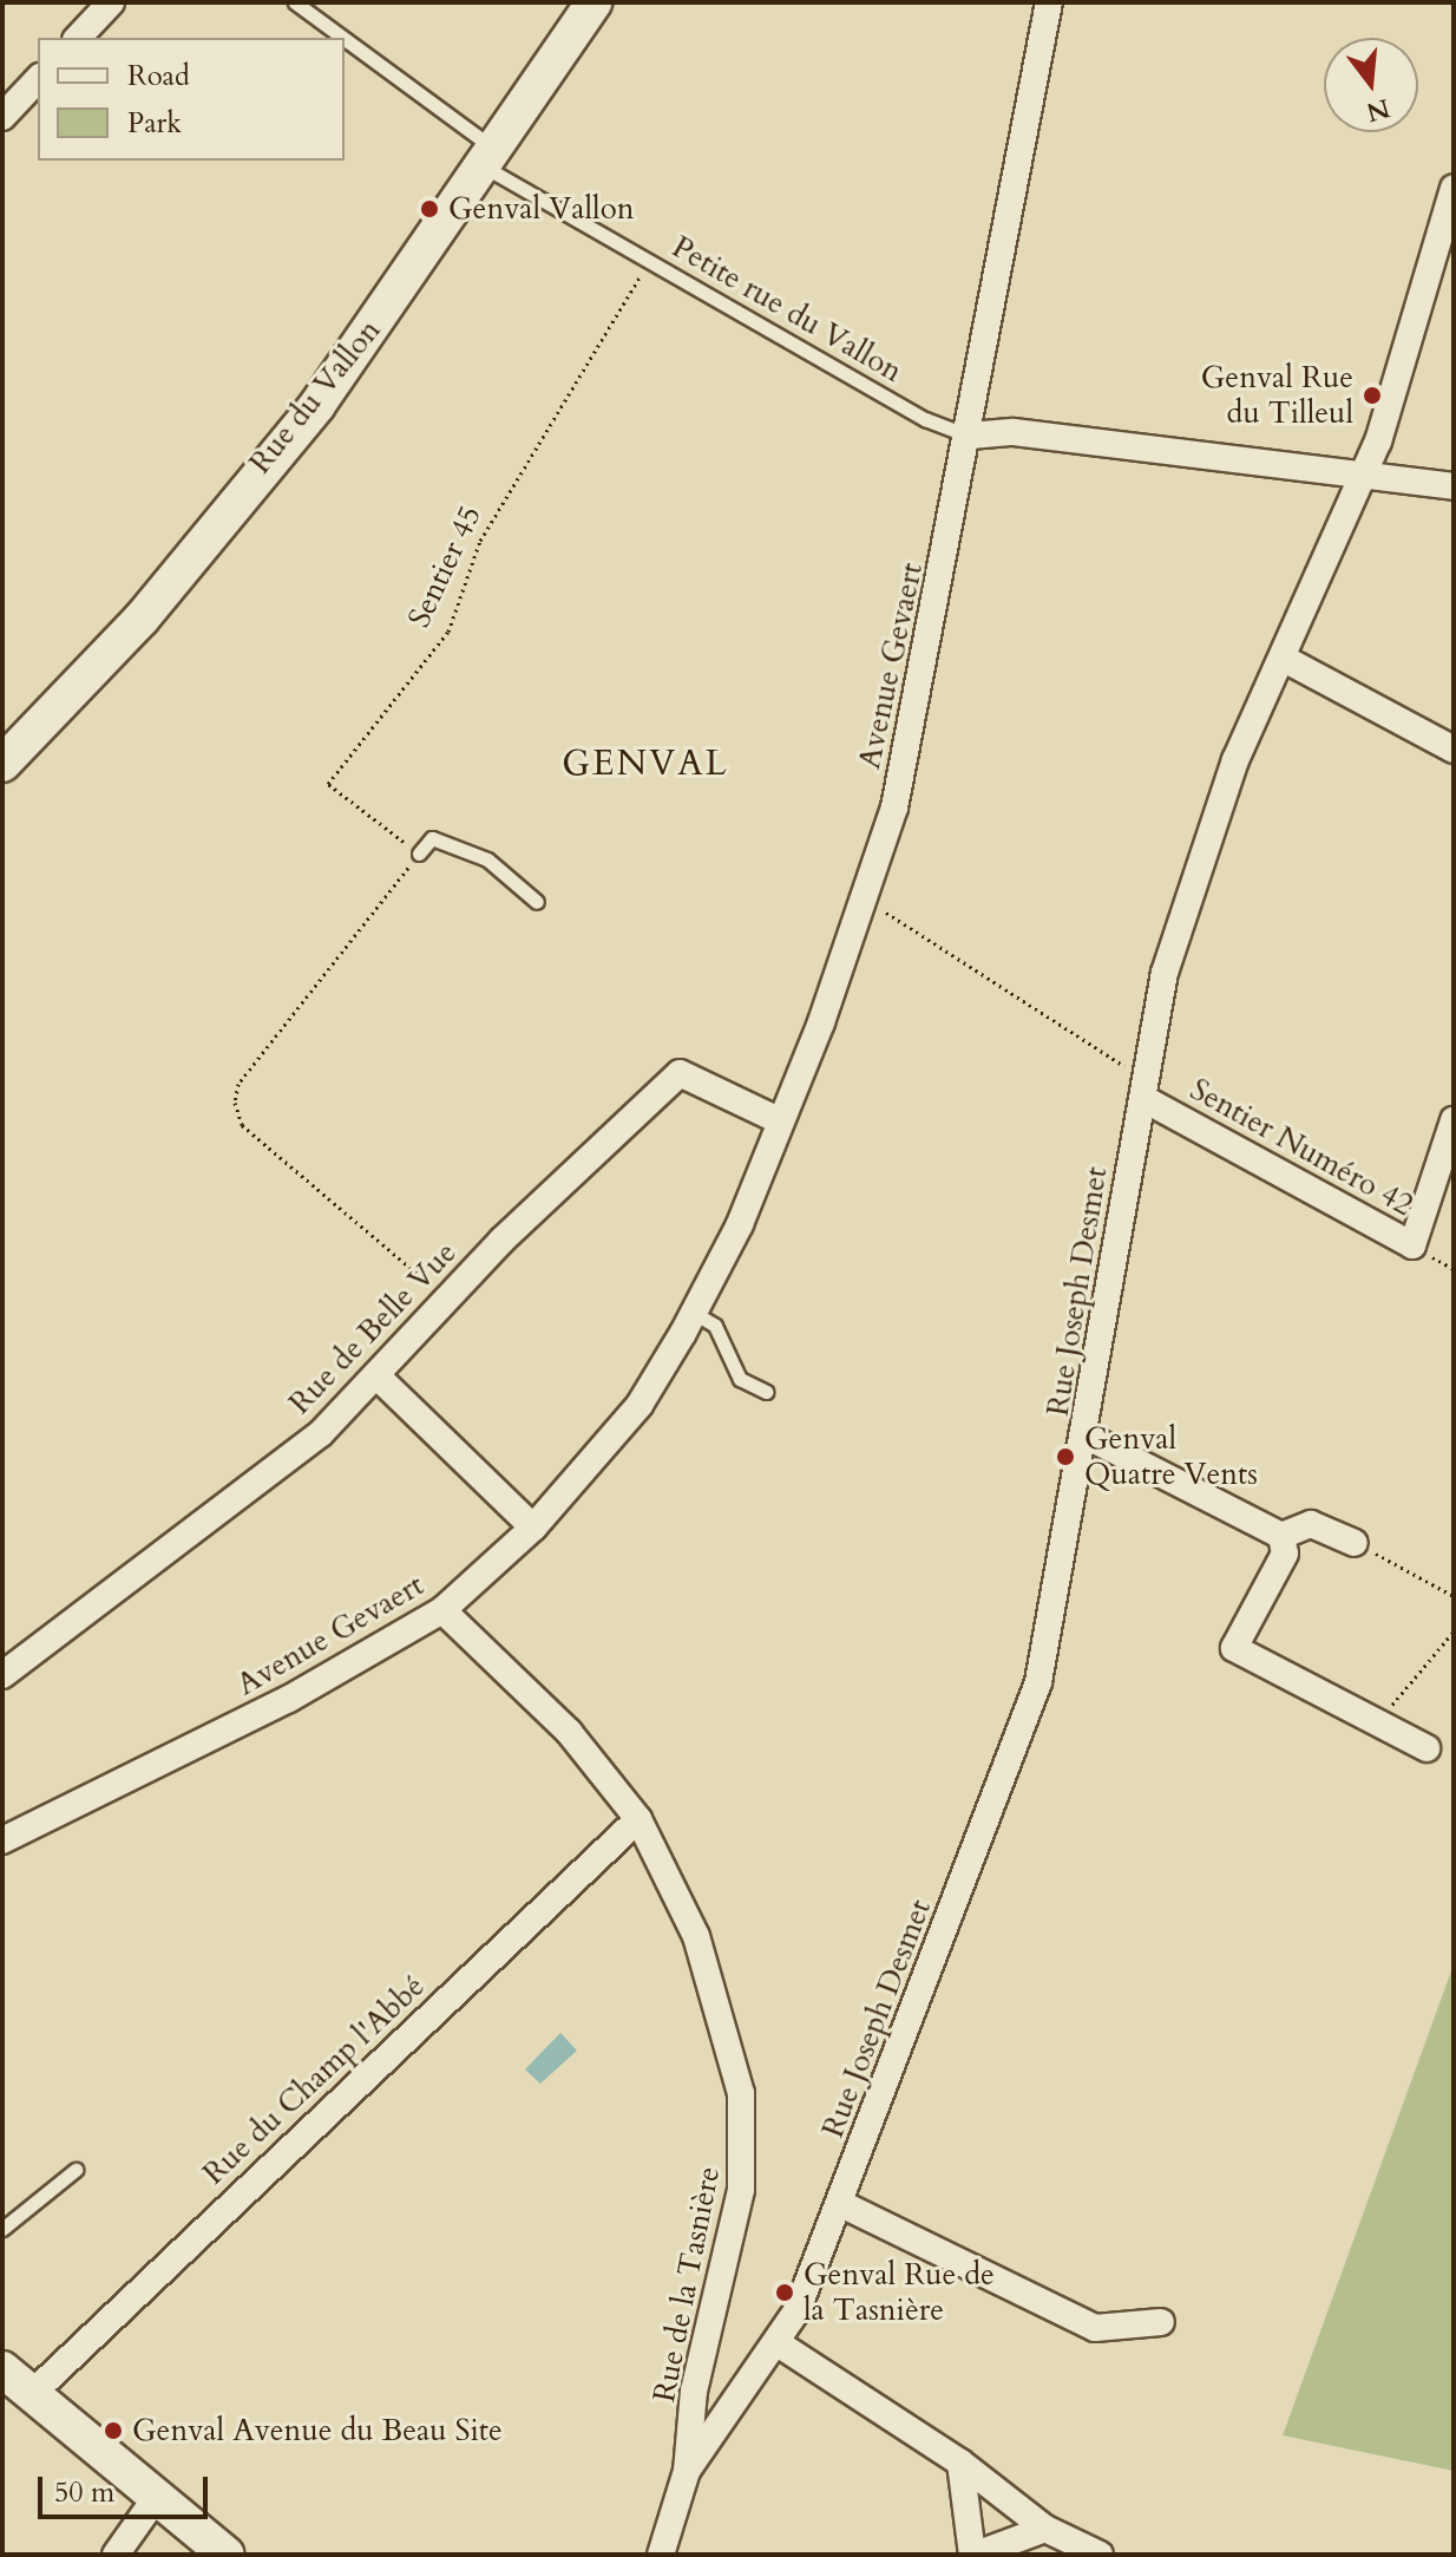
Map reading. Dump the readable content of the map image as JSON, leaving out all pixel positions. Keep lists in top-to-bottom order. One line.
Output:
{"streets":{"street":["Rue du Vallon","Avenue Gevaert","Sentier Numéro 42","Rue Joseph Desmet","Rue de Belle Vue","Rue du Champ l'Abbé","Rue de la Tasnière"],"lane":["Petite rue du Vallon"],"path":["Sentier 45"]},"crossings":[["Petite rue du Vallon","Rue du Vallon"],["Petite rue du Vallon","Sentier 45"],["Petite rue du Vallon","Avenue Gevaert"],["Avenue Gevaert","Rue de Belle Vue"],["Avenue Gevaert","Rue de la Tasnière"],["Sentier Numéro 42","Rue Joseph Desmet"],["Rue Joseph Desmet","Rue de la Tasnière"],["Rue du Champ l'Abbé","Rue de la Tasnière"]],"districts":["GENVAL"],"places":["Genval Vallon","Genval Rue du Tilleul","Genval Quatre Vents","Genval Rue de la Tasnière","Genval Avenue du Beau Site"],"legend":["Road","Park"],"scale_bar":"50 m","north":"bottom"}
